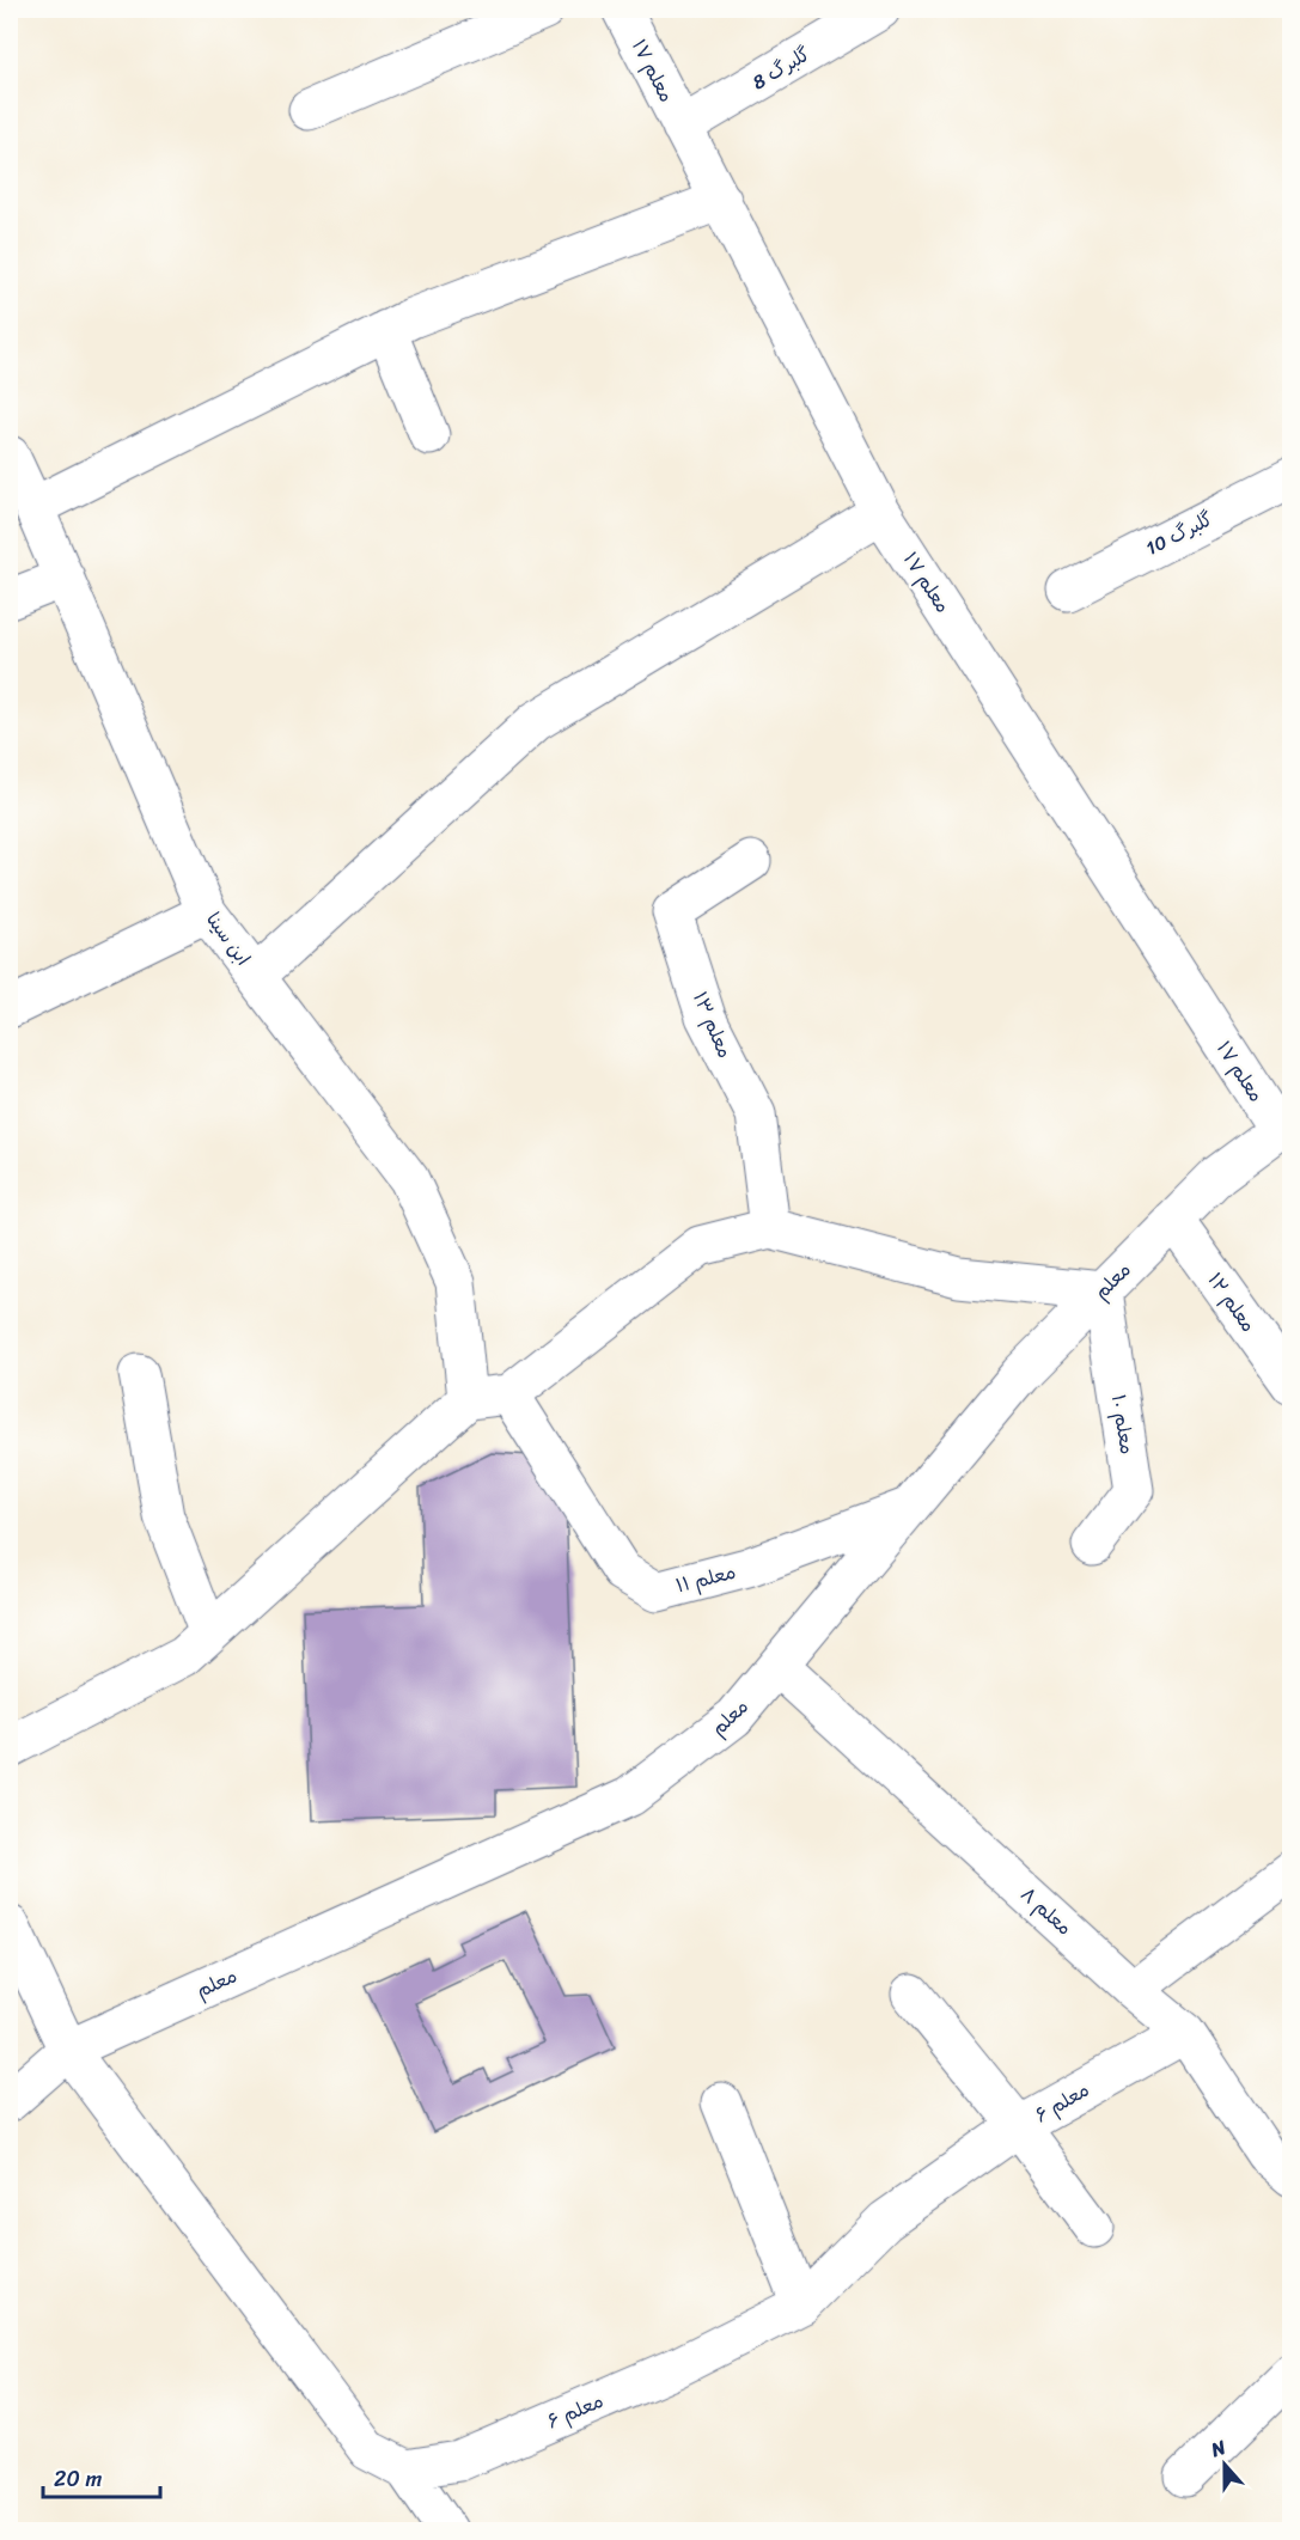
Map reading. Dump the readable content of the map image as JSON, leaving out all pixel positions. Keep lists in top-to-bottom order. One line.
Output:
{"streets":{"street":["گلبرگ 8","معلم ۱۷","گلبرگ 10","ابن سینا","معلم ۱۳","معلم","معلم ۱۲","معلم ۱۰","معلم ۱۱","معلم ۸","معلم ۶"]},"crossings":[["گلبرگ 8","معلم ۱۷"],["معلم ۱۷","معلم"],["معلم","معلم ۱۲"],["معلم","معلم ۱۰"],["معلم","معلم ۱۱"],["معلم","معلم ۸"],["معلم ۸","معلم ۶"]],"scale_bar":"20 m","north":"top"}
